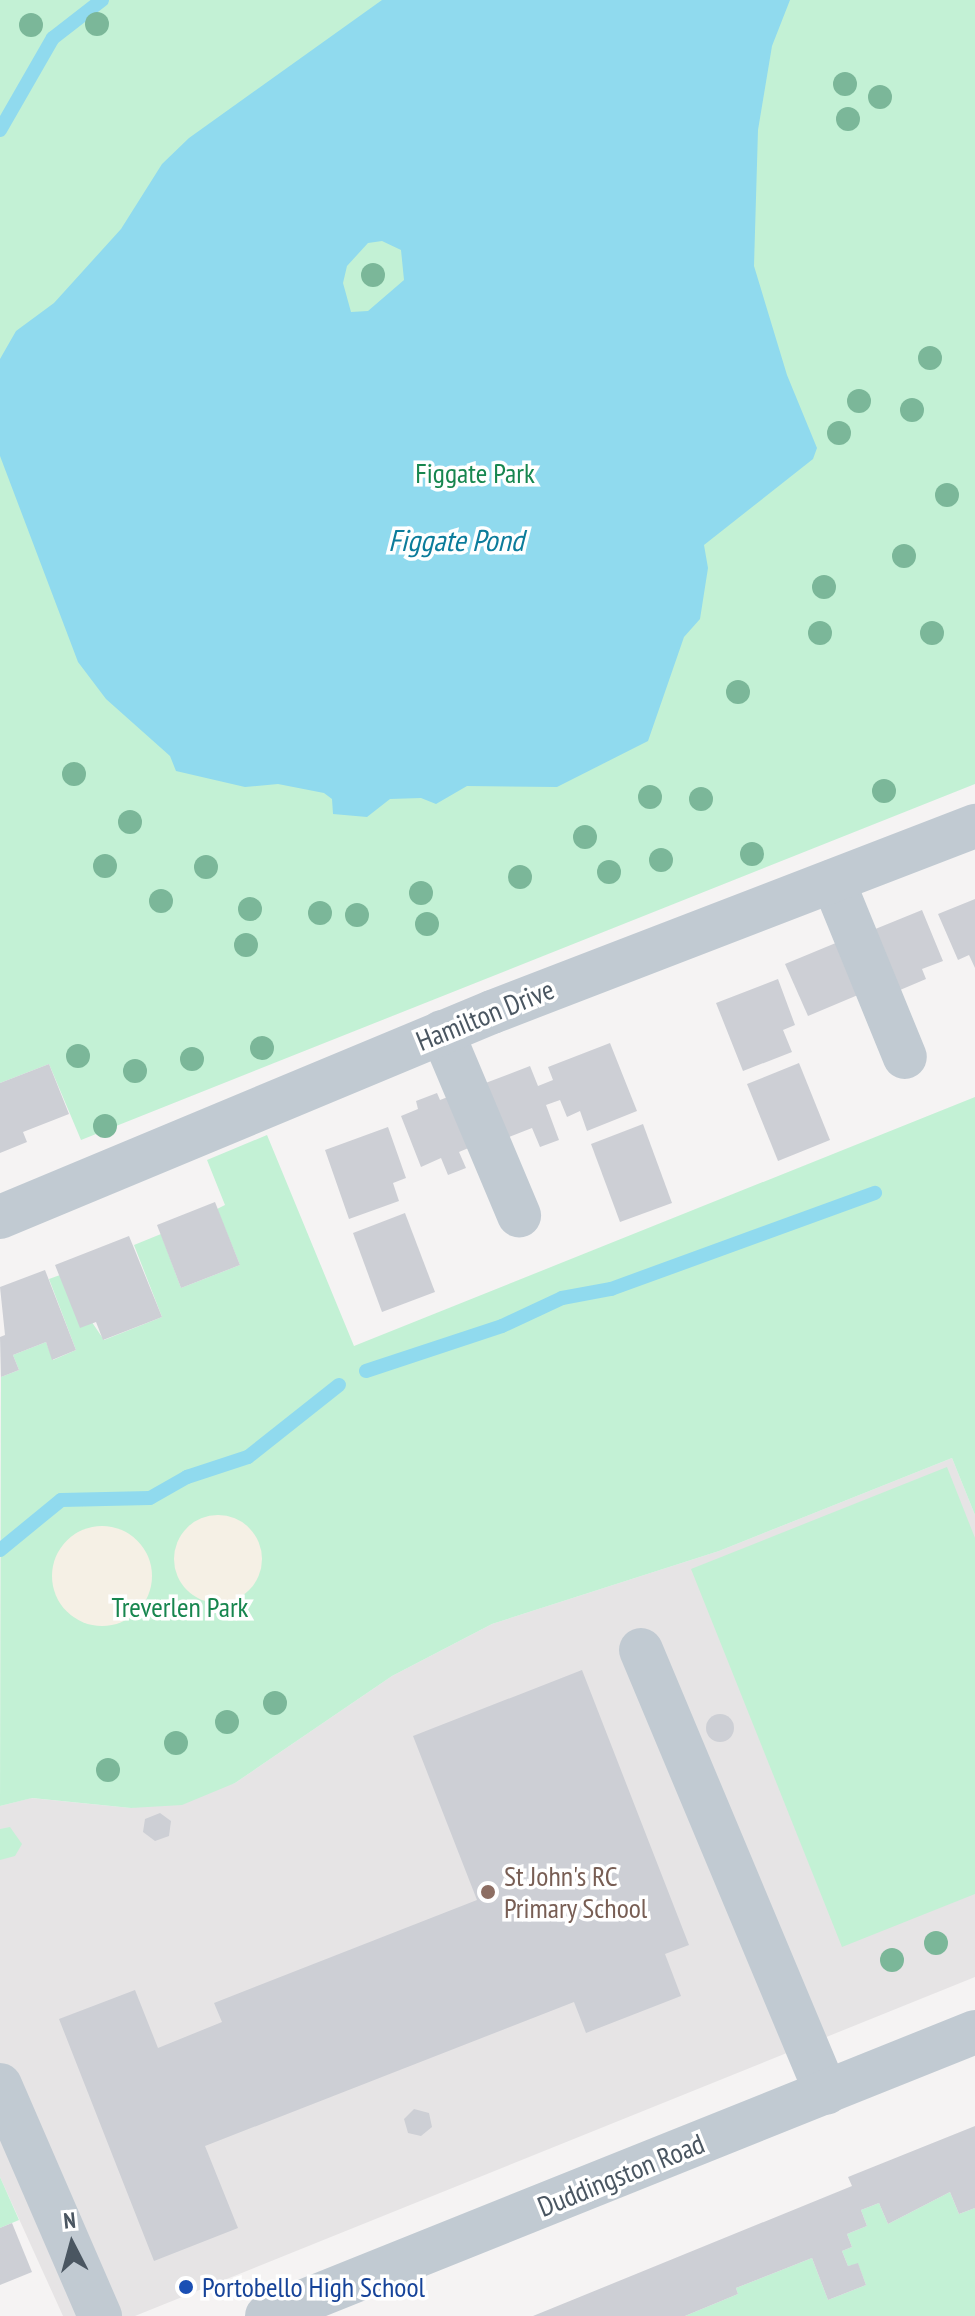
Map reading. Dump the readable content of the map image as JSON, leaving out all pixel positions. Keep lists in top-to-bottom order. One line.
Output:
{"streets":{"street":["Hamilton Drive","Duddingston Road"]},"water":["Figgate Pond"],"parks":["Figgate Park","Treverlen Park"],"places":["St John's RC Primary School","Portobello High School"],"north":"top"}
